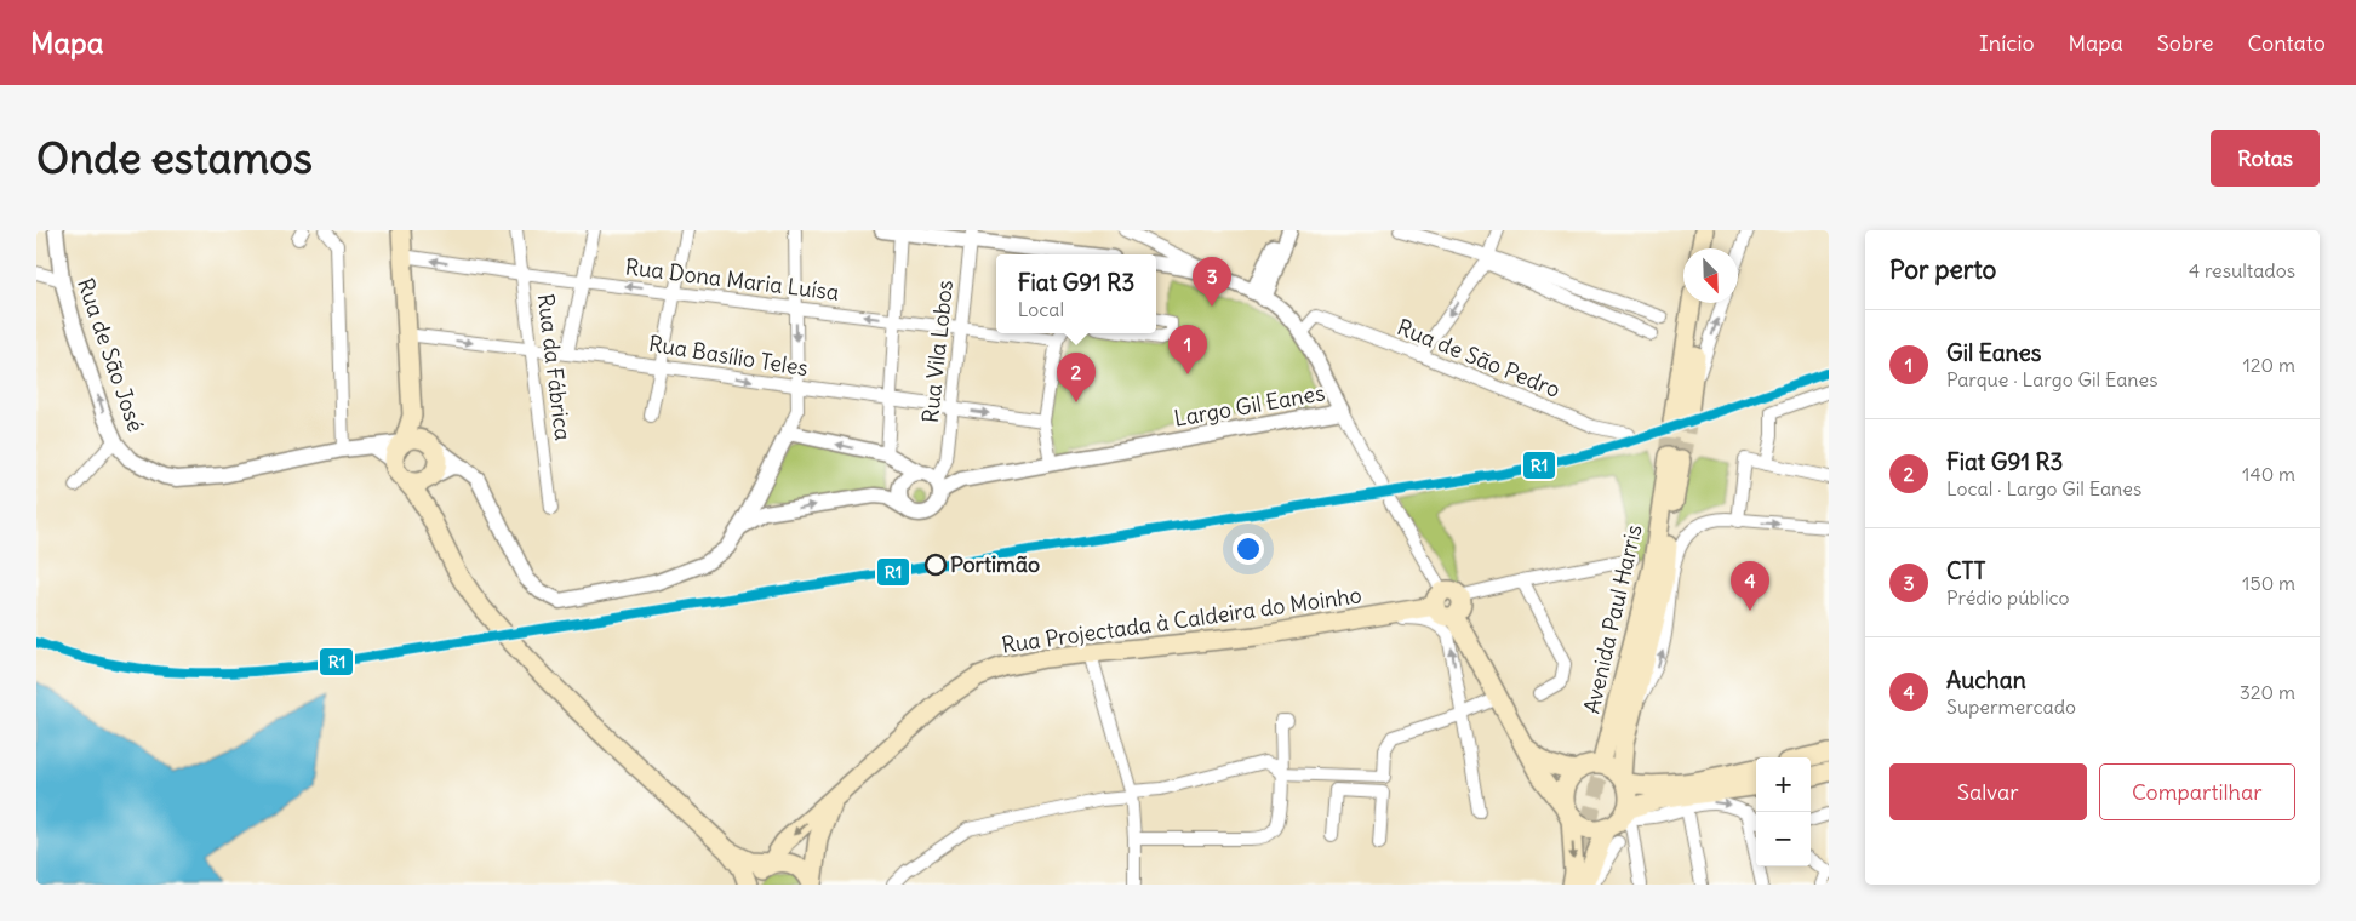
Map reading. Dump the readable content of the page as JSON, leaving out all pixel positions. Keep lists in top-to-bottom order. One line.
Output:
{"streets":{"main road":["Avenida Paul Harris","Rua Projectada à Caldeira do Moinho"],"street":["Rua Dona Maria Luísa","Rua Vila Lobos","Rua de São José","Rua Basílio Teles","Rua de São Pedro","Rua da Fábrica","Largo Gil Eanes"]},"crossings":[["Rua Dona Maria Luísa","Rua Vila Lobos"],["Rua Dona Maria Luísa","Rua da Fábrica"],["Rua Vila Lobos","Rua Basílio Teles"],["Rua Vila Lobos","Largo Gil Eanes"],["Rua Basílio Teles","Rua da Fábrica"],["Rua de São Pedro","Largo Gil Eanes"]],"one_way":["Rua Dona Maria Luísa","Rua Basílio Teles"],"places":["Portimão"],"lines":["transit line R1"],"north":"bottom right","page":{"header":"Mapa","nav":["Início","Mapa","Sobre","Contato"],"buttons":["Rotas",["Salvar","Compartilhar"]],"title":"Onde estamos","heading":["Por perto","4 resultados"],"popup":["Fiat G91 R3","Local"],"pins":["3","1","2","4"],"list":[{"mark":"1","name":"Gil Eanes","note":"Parque · Largo Gil Eanes","value":"120 m"},{"mark":"2","name":"Fiat G91 R3","note":"Local · Largo Gil Eanes","value":"140 m"},{"mark":"3","name":"CTT","note":"Prédio público","value":"150 m"},{"mark":"4","name":"Auchan","note":"Supermercado","value":"320 m"}],"map_buttons":["+","−"]}}
